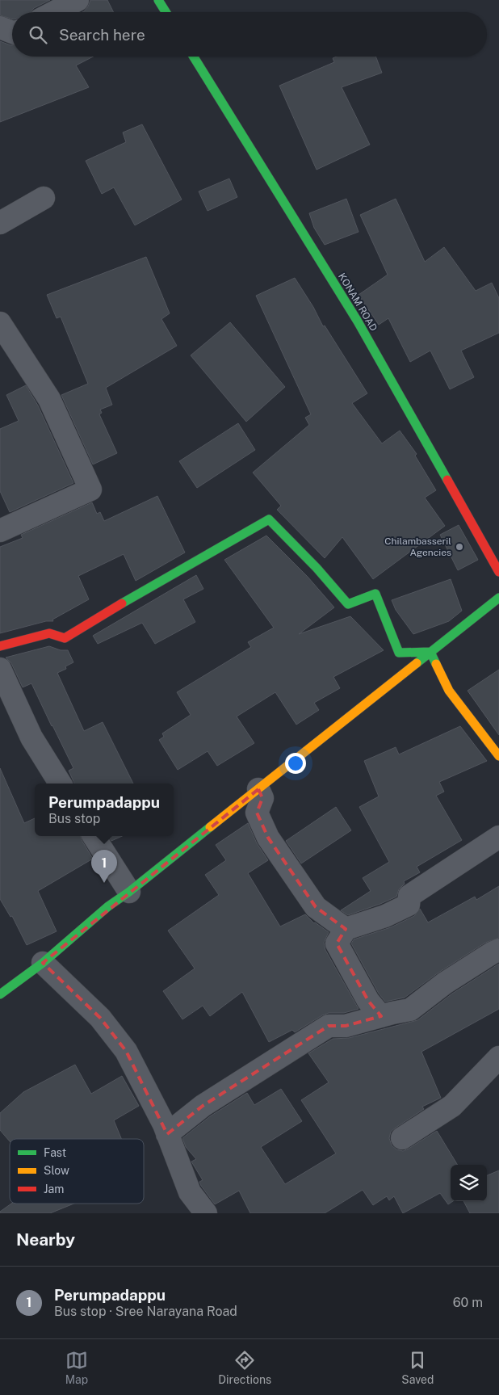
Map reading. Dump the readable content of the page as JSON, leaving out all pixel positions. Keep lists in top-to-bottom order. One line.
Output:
{"streets":{"street":["KONAM ROAD"]},"places":["Chilambasseril Agencies"],"legend":["Fast","Slow","Jam"],"page":{"search":"Search here","popup":["Perumpadappu","Bus stop"],"pins":"1","heading":"Nearby","list":[{"mark":"1","name":"Perumpadappu","note":"Bus stop · Sree Narayana Road","value":"60 m"}],"nav":["Map","Directions","Saved"]}}
